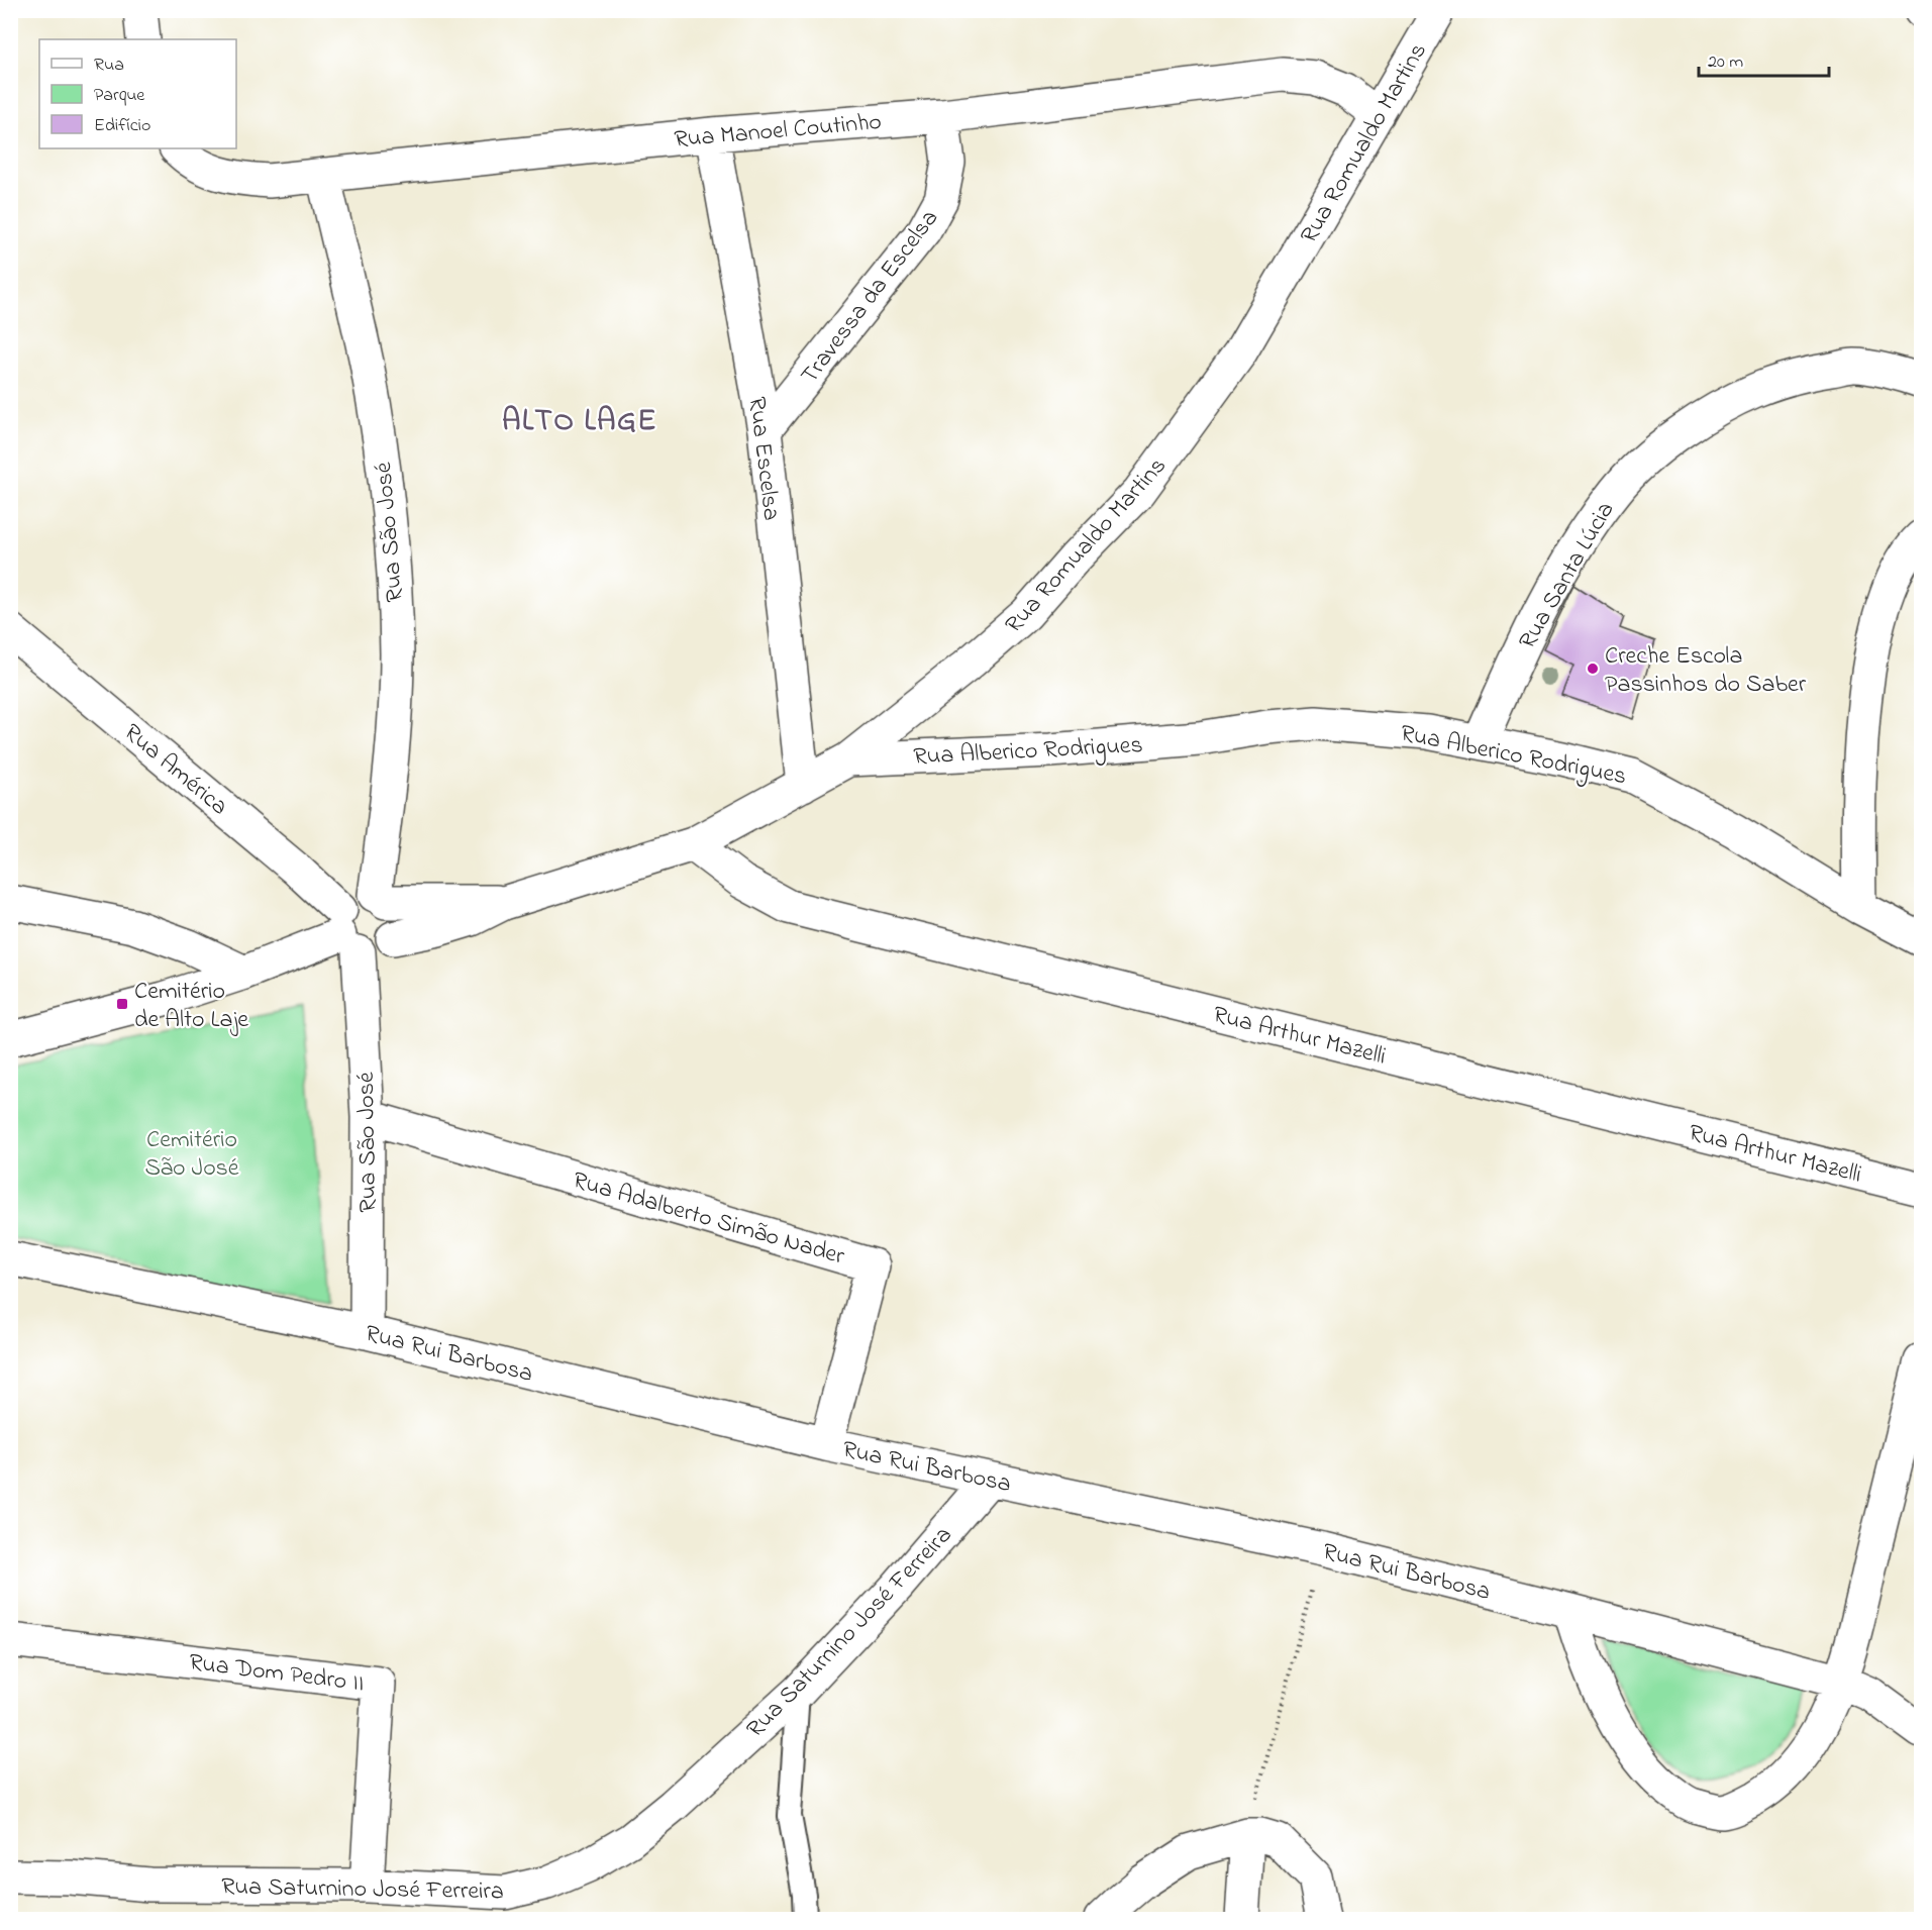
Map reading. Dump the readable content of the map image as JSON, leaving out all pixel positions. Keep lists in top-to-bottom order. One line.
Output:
{"streets":{"street":["Rua Manoel Coutinho","Rua Romualdo Martins","Travessa da Escelsa","Rua Escelsa","Rua São José","Rua Santa Lúcia","Rua Alberico Rodrigues","Rua América","Rua Arthur Mazelli","Rua Adalberto Simão Nader","Rua Rui Barbosa","Rua Saturnino José Ferreira","Rua Dom Pedro II"]},"crossings":[["Rua Manoel Coutinho","Rua Romualdo Martins"],["Rua Manoel Coutinho","Travessa da Escelsa"],["Rua Manoel Coutinho","Rua Escelsa"],["Rua Manoel Coutinho","Rua São José"],["Rua Romualdo Martins","Rua Escelsa"],["Rua Romualdo Martins","Rua Alberico Rodrigues"],["Rua Romualdo Martins","Rua Arthur Mazelli"],["Travessa da Escelsa","Rua Escelsa"],["Rua São José","Rua América"],["Rua São José","Rua Adalberto Simão Nader"],["Rua São José","Rua Rui Barbosa"],["Rua Santa Lúcia","Rua Alberico Rodrigues"],["Rua Adalberto Simão Nader","Rua Rui Barbosa"],["Rua Rui Barbosa","Rua Saturnino José Ferreira"],["Rua Saturnino José Ferreira","Rua Dom Pedro II"]],"districts":["ALTO LAGE"],"parks":["Cemitério São José"],"places":{"other":["Creche Escola Passinhos do Saber"],"transit":["Cemitério de Alto Laje"]},"legend":["Rua","Parque","Edifício"],"scale_bar":"20 m"}
